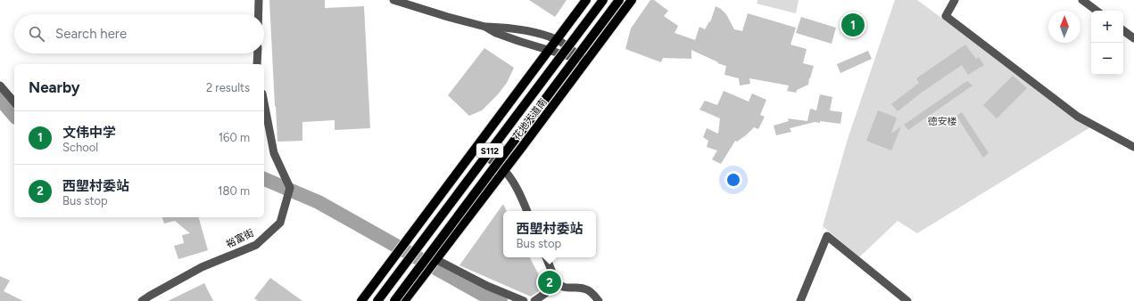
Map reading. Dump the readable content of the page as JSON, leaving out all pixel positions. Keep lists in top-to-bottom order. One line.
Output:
{"streets":{"main road":["花地大道南","S112"],"street":["裕富街"]},"parks":["德安楼"],"north":"top","page":{"map_buttons":["+","−"],"pins":["1","2"],"search":"Search here","heading":["Nearby","2 results"],"list":[{"mark":"1","name":"文伟中学","note":"School","value":"160 m"},{"mark":"2","name":"西塱村委站","note":"Bus stop","value":"180 m"}],"popup":["西塱村委站","Bus stop"]}}
